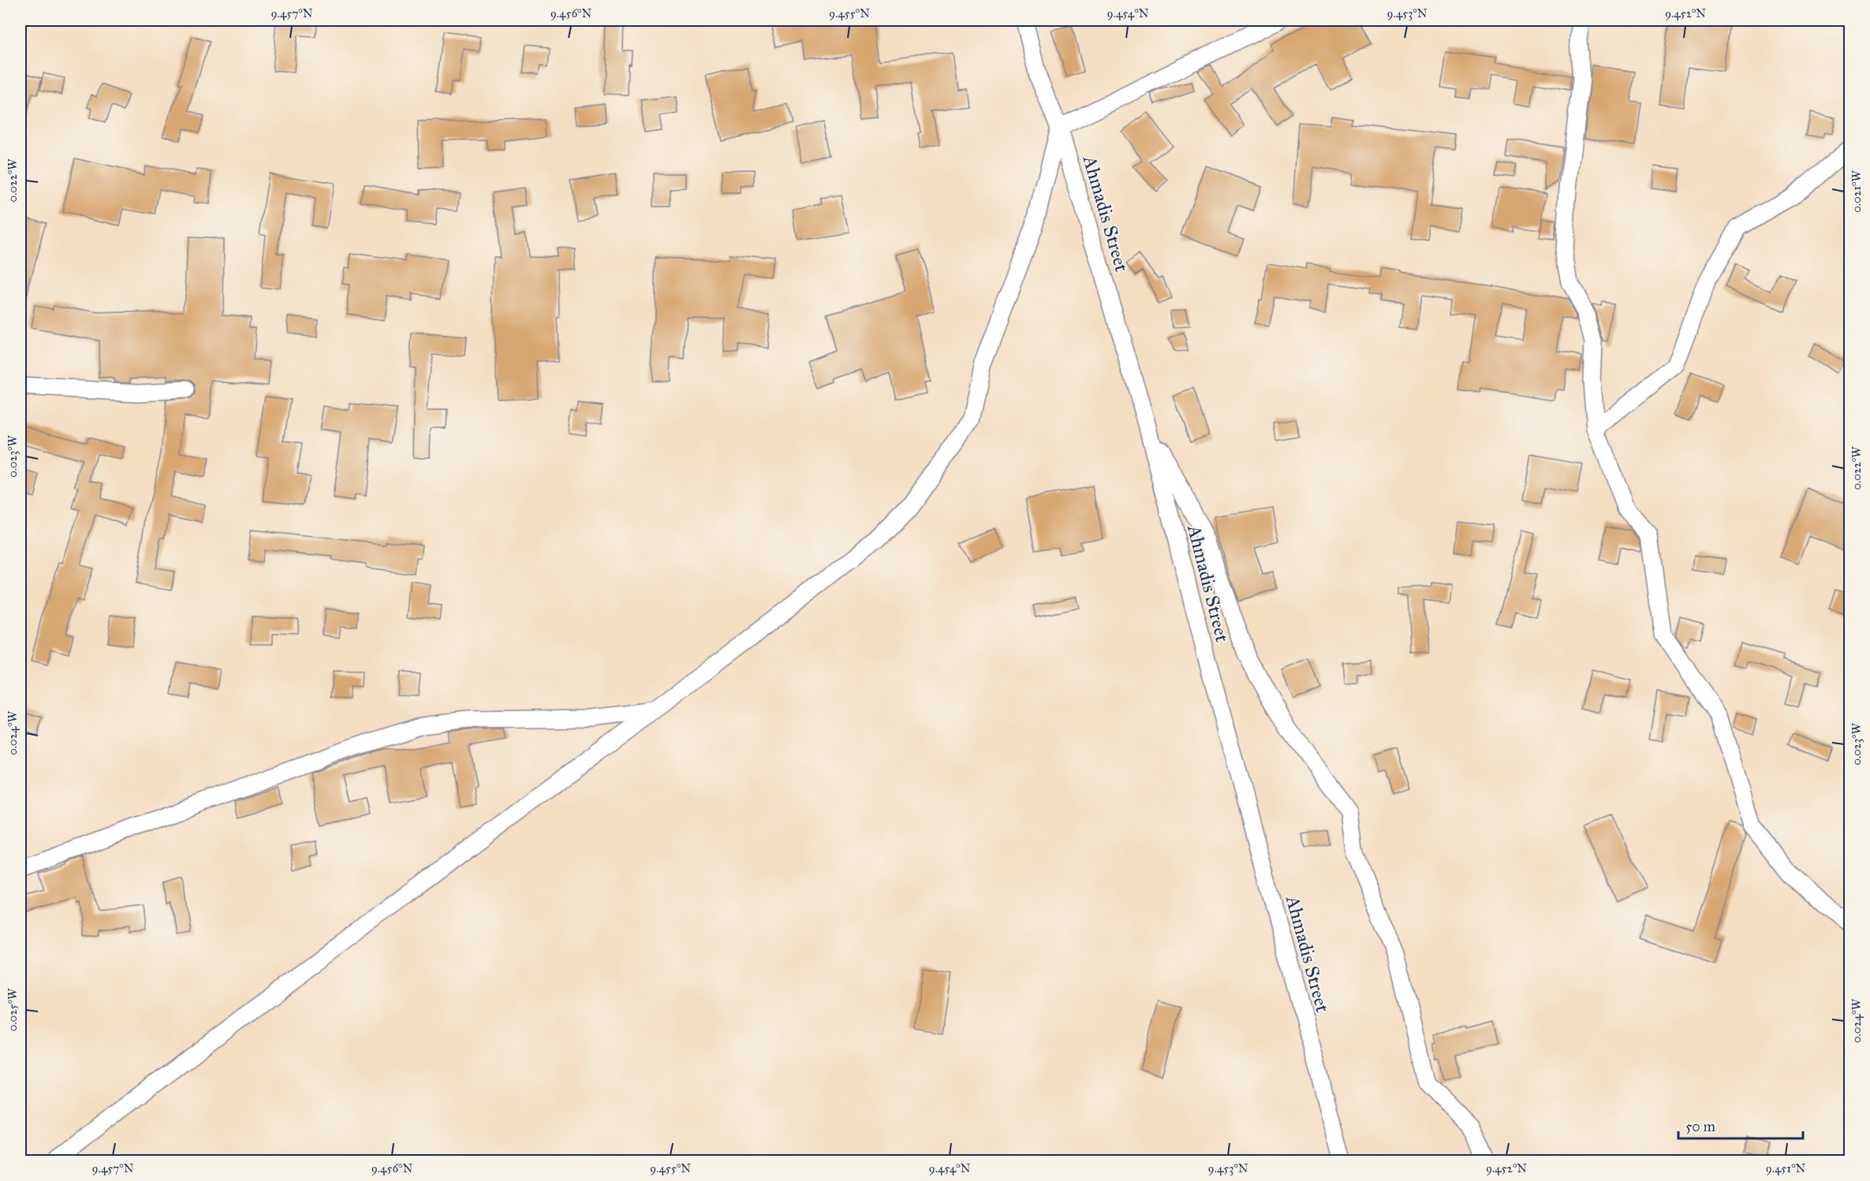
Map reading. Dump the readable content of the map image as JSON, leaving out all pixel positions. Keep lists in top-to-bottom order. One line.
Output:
{"streets":{"street":["Ahmadis Street"]},"scale_bar":"50 m","coordinates":["9.457°N","9.456°N","9.455°N","9.454°N","9.453°N","9.452°N","0.022°W","0.021°W","0.023°W","0.024°W","0.025°W","9.451°N"]}
